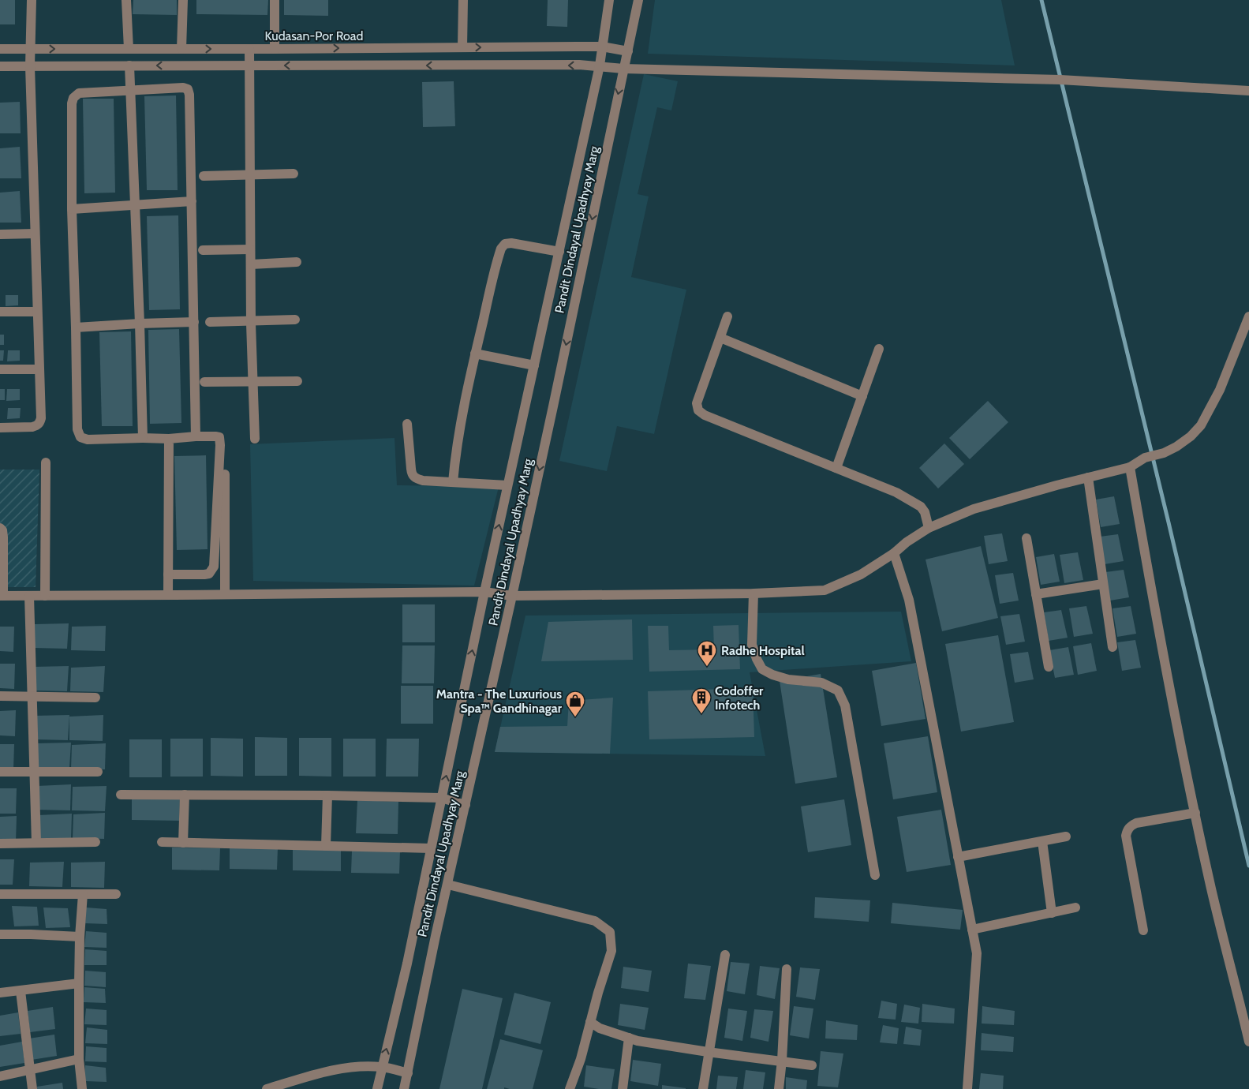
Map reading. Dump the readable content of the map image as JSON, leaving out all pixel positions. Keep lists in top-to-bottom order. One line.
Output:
{"streets":{"street":["Kudasan-Por Road","Pandit Dindayal Upadhyay Marg"]},"crossings":[["Kudasan-Por Road","Pandit Dindayal Upadhyay Marg"]],"places":{"hospital":["Radhe Hospital"],"building":["Codoffer Infotech"],"shop":["Mantra - The Luxurious Spa™ Gandhinagar"]}}
